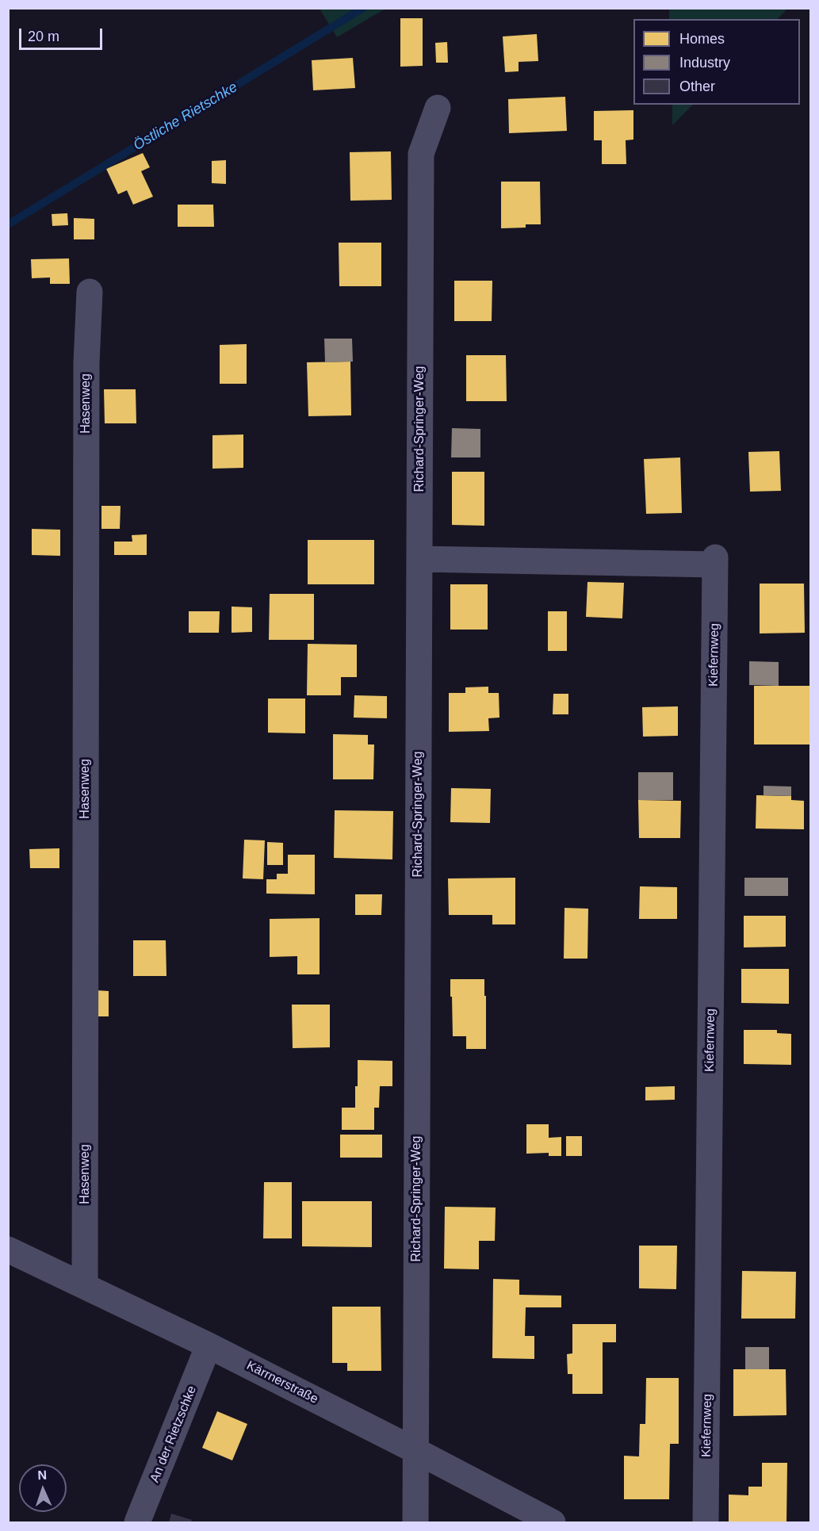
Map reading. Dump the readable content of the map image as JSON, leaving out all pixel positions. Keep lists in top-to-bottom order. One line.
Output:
{"streets":{"street":["Hasenweg","Richard-Springer-Weg","Kiefernweg","Kärrnerstraße","An der Rietzschke"]},"crossings":[["Hasenweg","Kärrnerstraße"],["Richard-Springer-Weg","Kiefernweg"],["Richard-Springer-Weg","Kärrnerstraße"],["Kärrnerstraße","An der Rietzschke"]],"water":["Östliche Rietschke"],"legend":["Homes","Industry","Other"],"scale_bar":"20 m","north":"top"}
